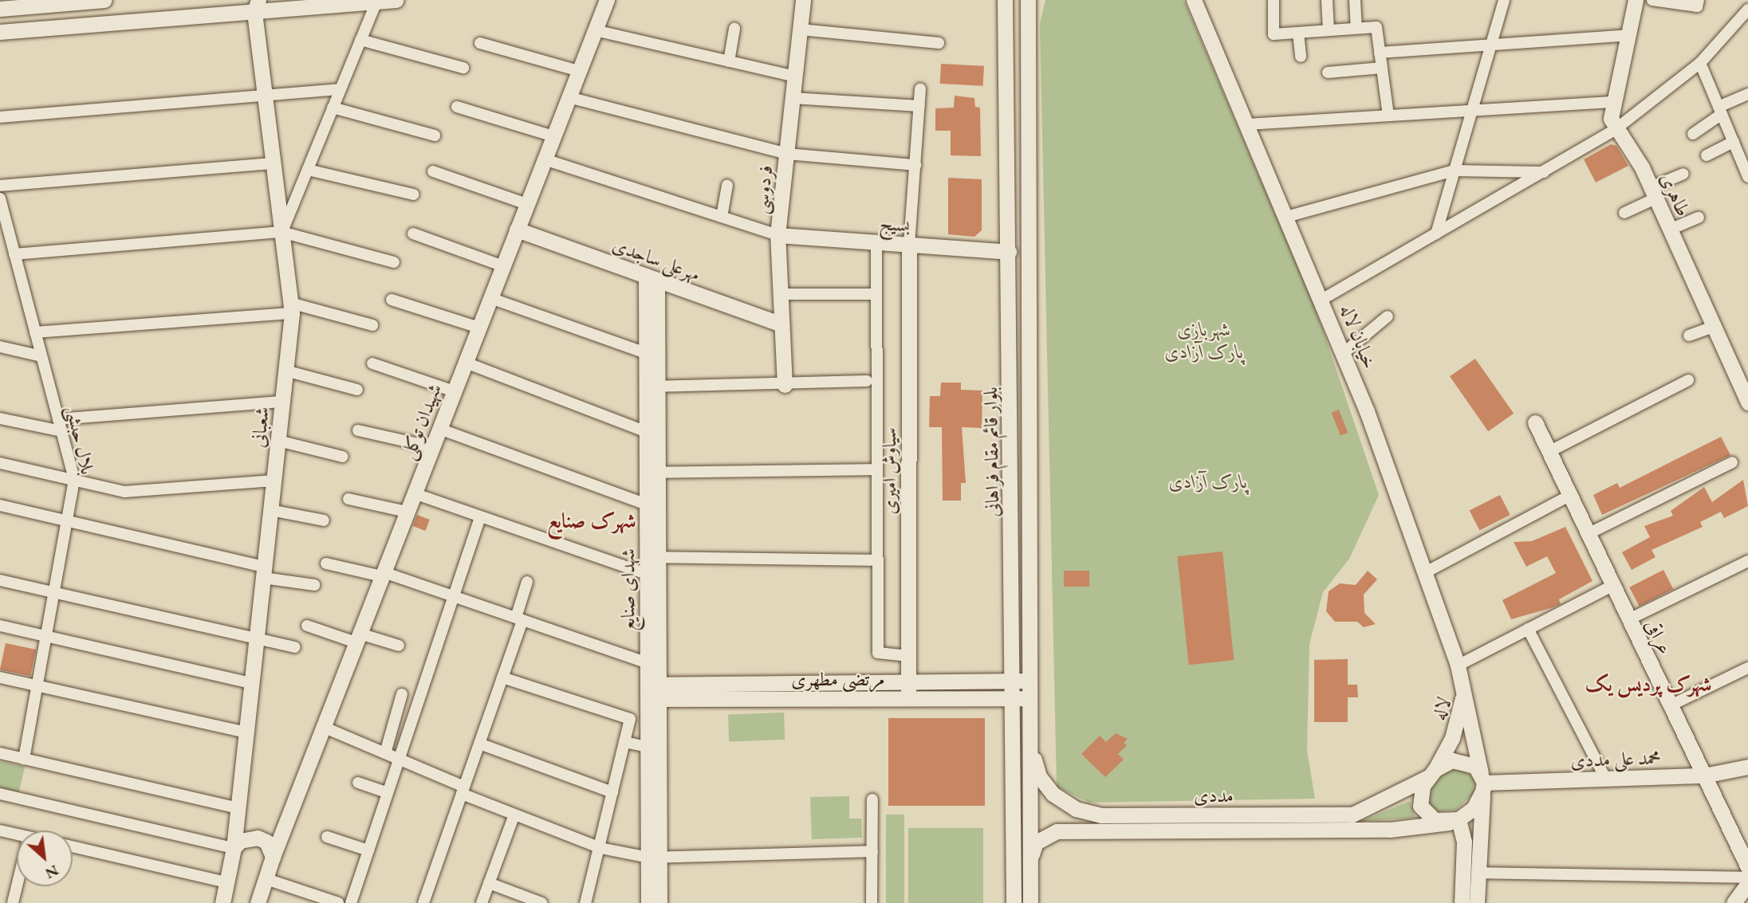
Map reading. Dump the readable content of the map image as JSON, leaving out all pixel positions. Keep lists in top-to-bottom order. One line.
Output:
{"streets":{"street":["فردوسی","طاهری","بسیج","مهرعلی ساجدی","خیابان لاله","شهیدان توکلی","شعبانی","بلال حبشی","بلوار قائم مقام فراهانی","سیاوش امیری","شهدای صنایع","عراقی","مرتضی مطهری","لاله","محمد علی مددی","مددی"]},"crossings":[["فردوسی","بسیج"],["فردوسی","مهرعلی ساجدی"],["بسیج","بلوار قائم مقام فراهانی"],["بسیج","سیاوش امیری"],["مهرعلی ساجدی","شهیدان توکلی"],["مهرعلی ساجدی","شهدای صنایع"],["خیابان لاله","لاله"],["بلوار قائم مقام فراهانی","مرتضی مطهری"],["بلوار قائم مقام فراهانی","مددی"],["سیاوش امیری","مرتضی مطهری"],["شهدای صنایع","مرتضی مطهری"],["عراقی","محمد علی مددی"],["لاله","محمد علی مددی"],["لاله","مددی"],["محمد علی مددی","مددی"]],"districts":["شهرک صنایع","شهرک پردیس یک"],"parks":["شهربازی پارک آزادی","پارک آزادی"],"north":"bottom right"}
